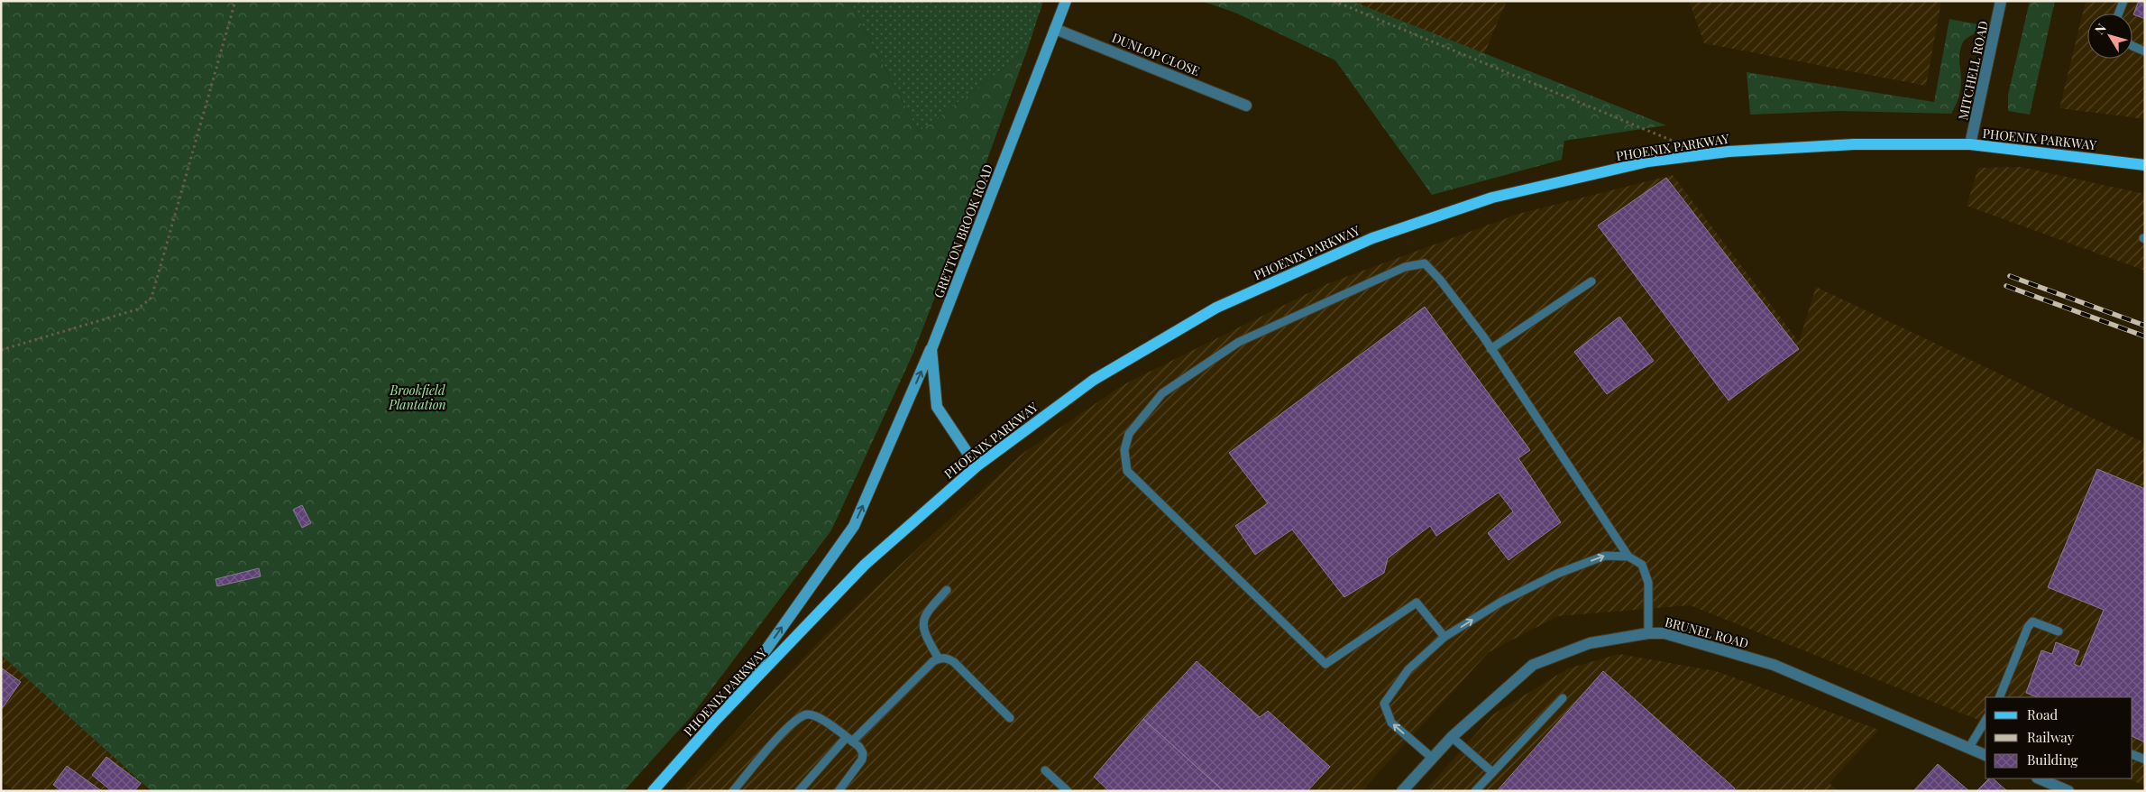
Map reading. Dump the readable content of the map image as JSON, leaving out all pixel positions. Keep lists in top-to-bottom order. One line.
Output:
{"streets":{"main road":["PHOENIX PARKWAY"],"street":["DUNLOP CLOSE","MITCHELL ROAD","GRETTON BROOK ROAD","BRUNEL ROAD"]},"crossings":[["DUNLOP CLOSE","GRETTON BROOK ROAD"],["MITCHELL ROAD","PHOENIX PARKWAY"],["PHOENIX PARKWAY","GRETTON BROOK ROAD"]],"parks":["Brookfield Plantation"],"legend":["Road","Railway","Building"],"north":"top left"}
